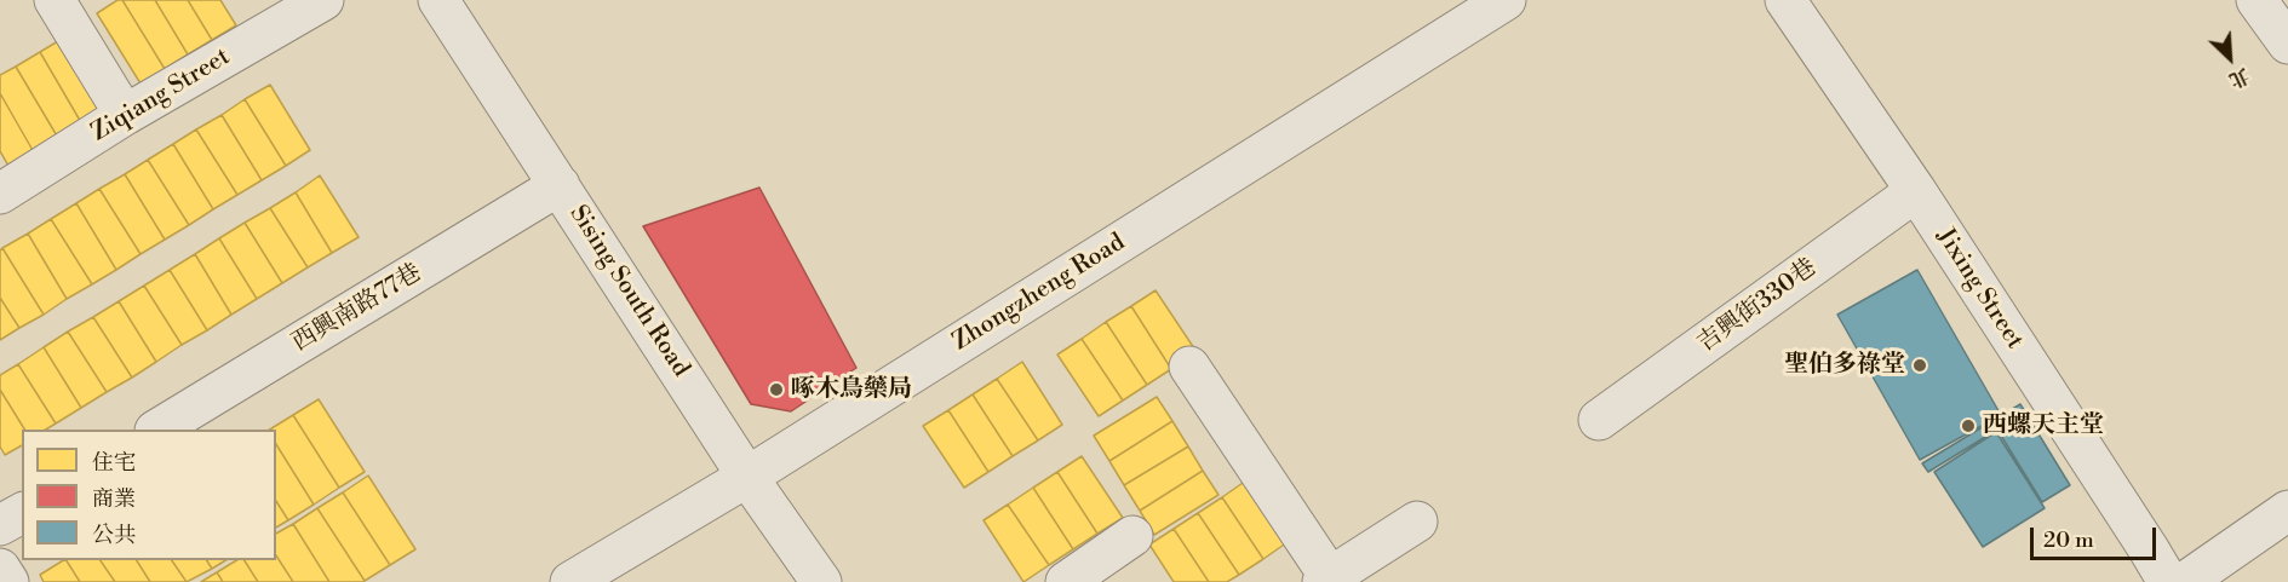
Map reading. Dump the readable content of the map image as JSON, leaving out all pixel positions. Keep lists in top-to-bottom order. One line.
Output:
{"streets":{"street":["Ziqiang Street","Jixing Street","Sising South Road","Zhongzheng Road","吉興街330巷","西興南路77巷"]},"crossings":[["Jixing Street","吉興街330巷"],["Sising South Road","Zhongzheng Road"],["Sising South Road","西興南路77巷"]],"places":["聖伯多祿堂","啄木鳥藥局","西螺天主堂"],"legend":["住宅","商業","公共"],"scale_bar":"20 m","north":"bottom right"}
